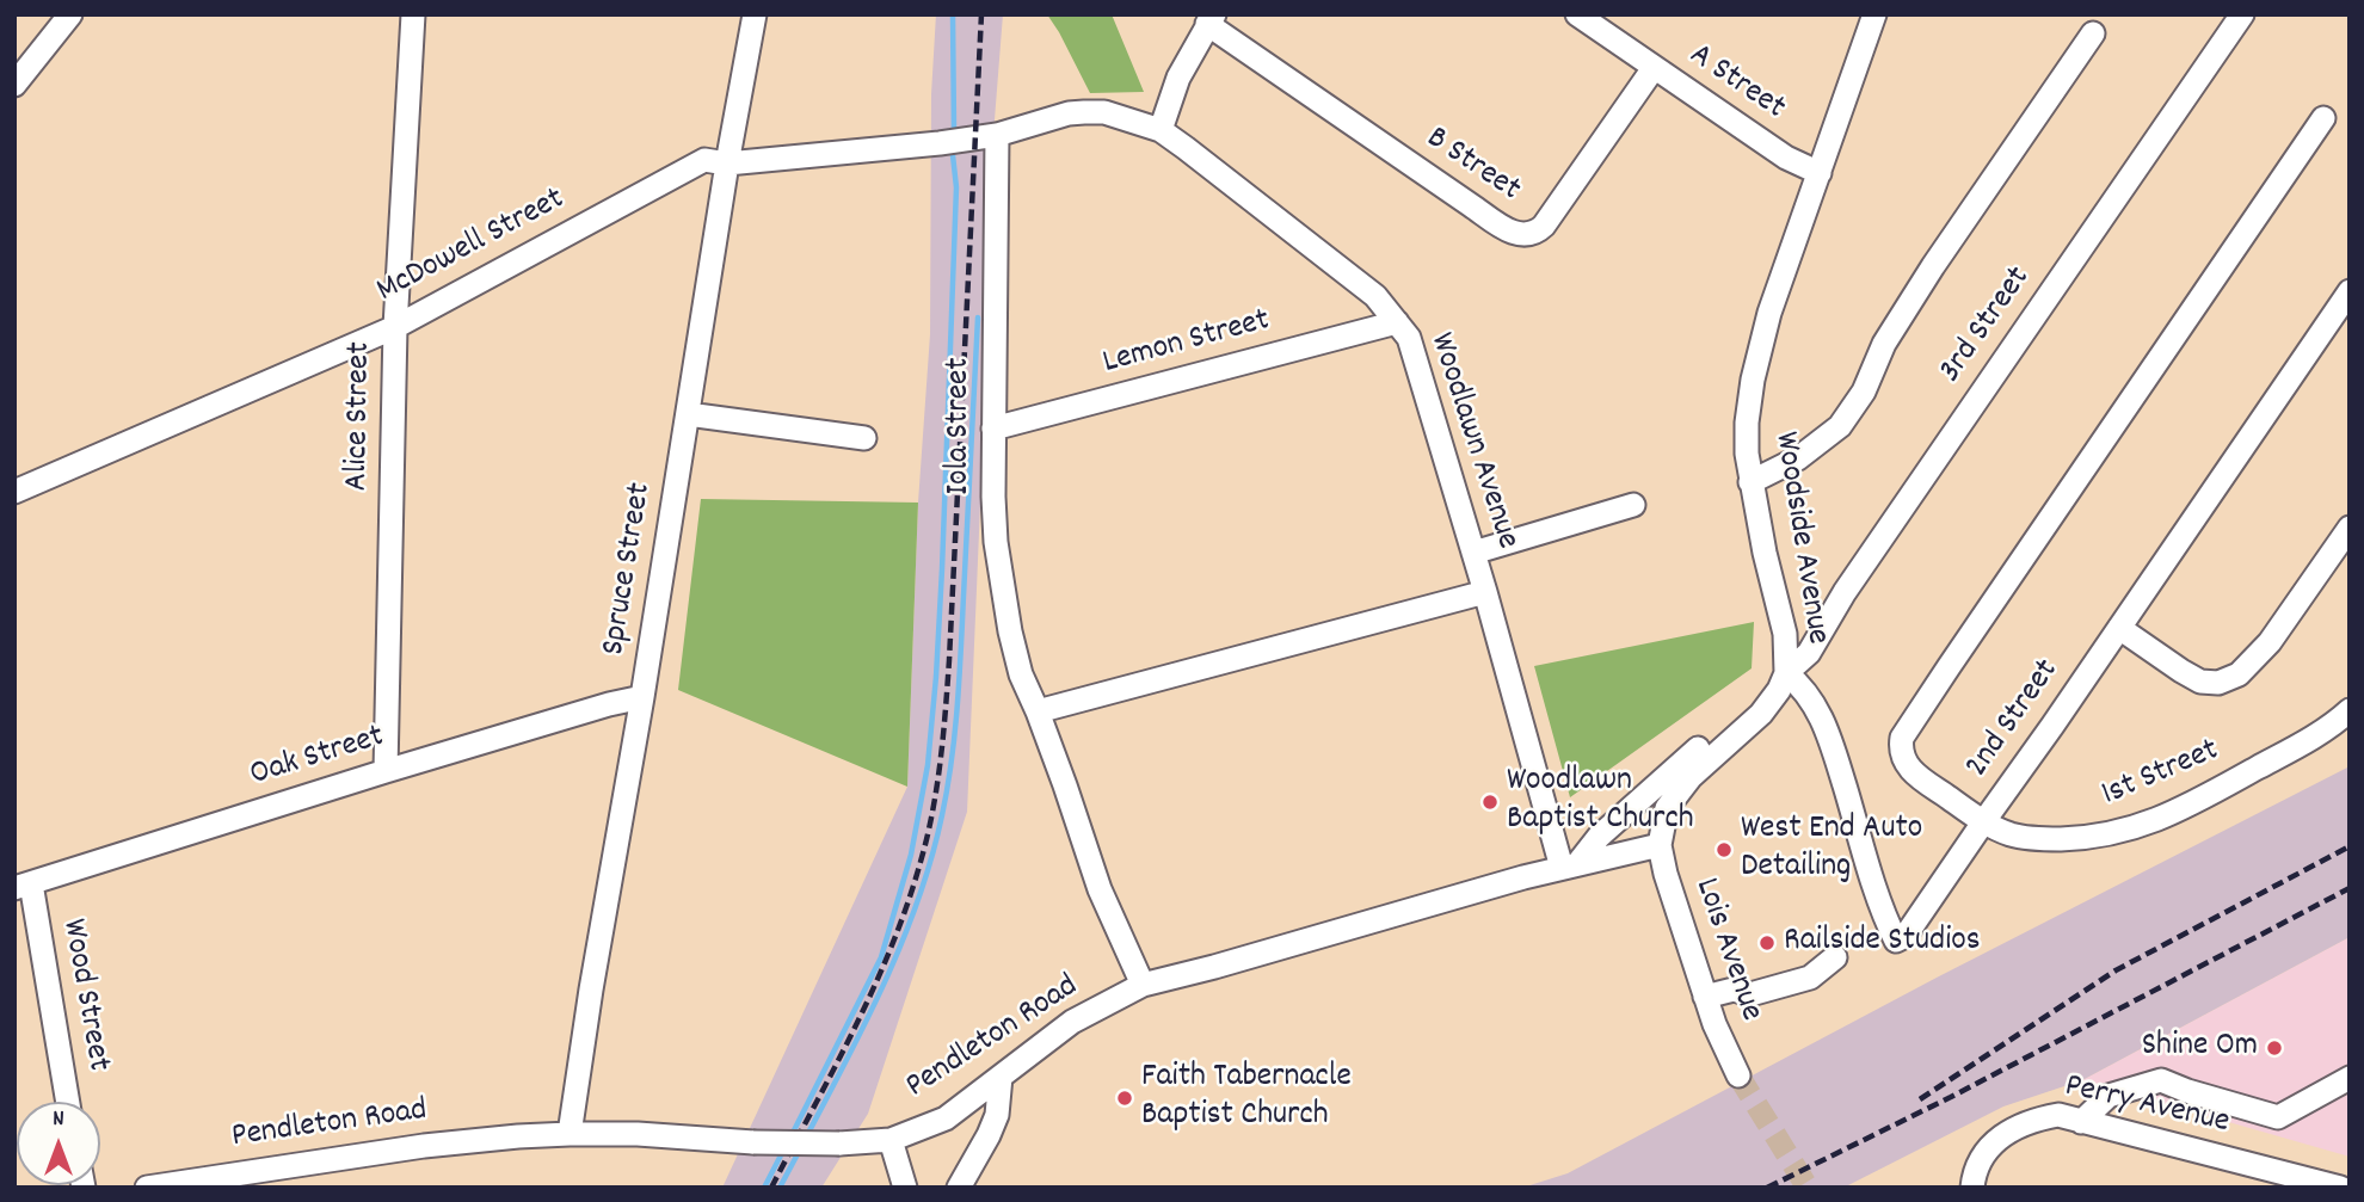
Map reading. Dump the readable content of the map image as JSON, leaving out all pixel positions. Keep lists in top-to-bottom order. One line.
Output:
{"streets":{"street":["A Street","B Street","McDowell Street","3rd Street","Lemon Street","Alice Street","Iola Street","Woodlawn Avenue","Woodside Avenue","Spruce Street","2nd Street","Oak Street","1st Street","Lois Avenue","Wood Street","Pendleton Road","Perry Avenue"]},"crossings":[["A Street","B Street"],["A Street","Woodside Avenue"],["McDowell Street","Alice Street"],["McDowell Street","Iola Street"],["McDowell Street","Woodlawn Avenue"],["McDowell Street","Spruce Street"],["3rd Street","Woodside Avenue"],["3rd Street","2nd Street"],["Lemon Street","Iola Street"],["Lemon Street","Woodlawn Avenue"],["Alice Street","Oak Street"],["Iola Street","Woodlawn Avenue"],["Iola Street","Pendleton Road"],["Woodlawn Avenue","Pendleton Road"],["Woodside Avenue","2nd Street"],["Woodside Avenue","Lois Avenue"],["Woodside Avenue","Pendleton Road"],["Spruce Street","Oak Street"],["Spruce Street","Pendleton Road"],["2nd Street","1st Street"],["Oak Street","Wood Street"],["Lois Avenue","Pendleton Road"]],"places":["Woodlawn Baptist Church","West End Auto Detailing","Railside Studios","Shine Om","Faith Tabernacle Baptist Church"],"north":"top"}
